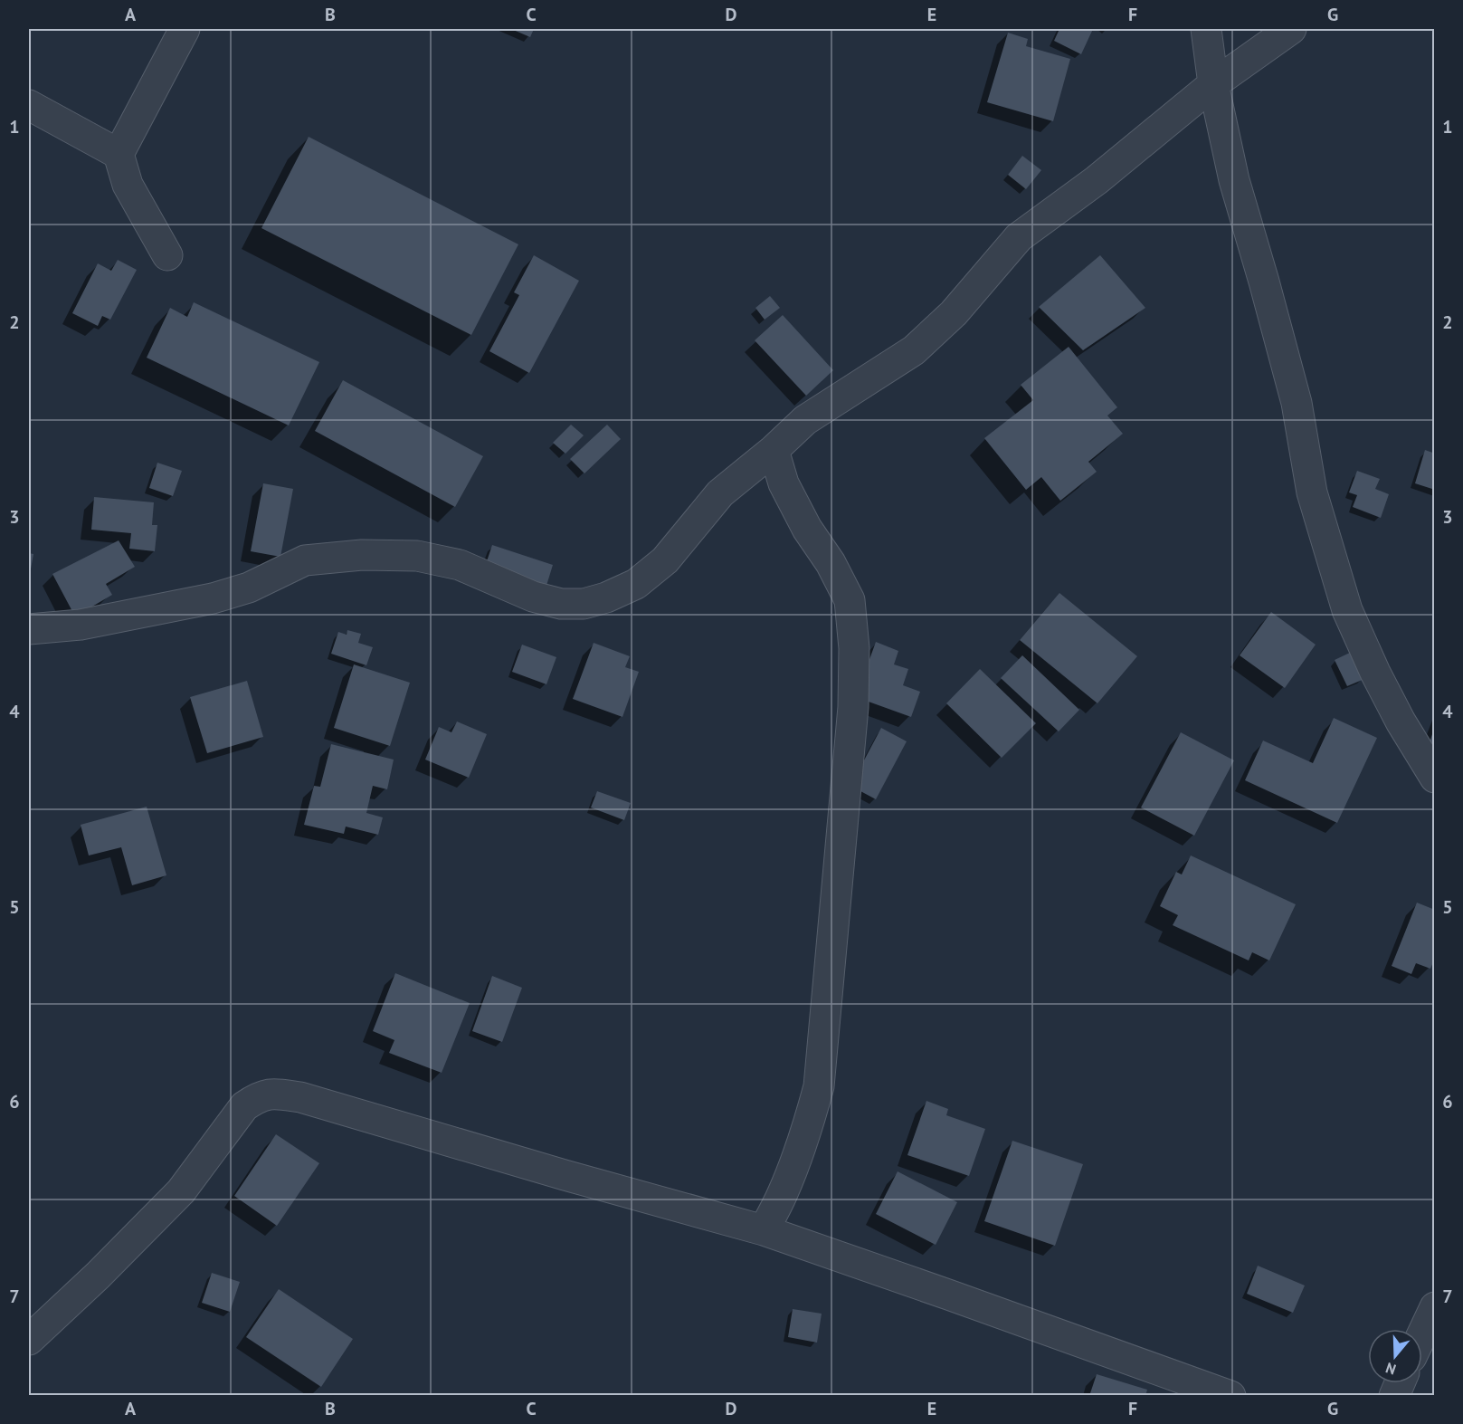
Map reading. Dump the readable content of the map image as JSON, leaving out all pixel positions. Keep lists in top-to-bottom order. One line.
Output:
{"north":"bottom","grid":{"columns":["A","B","C","D","E","F","G"],"rows":["1","2","3","4","5","6","7"]}}
